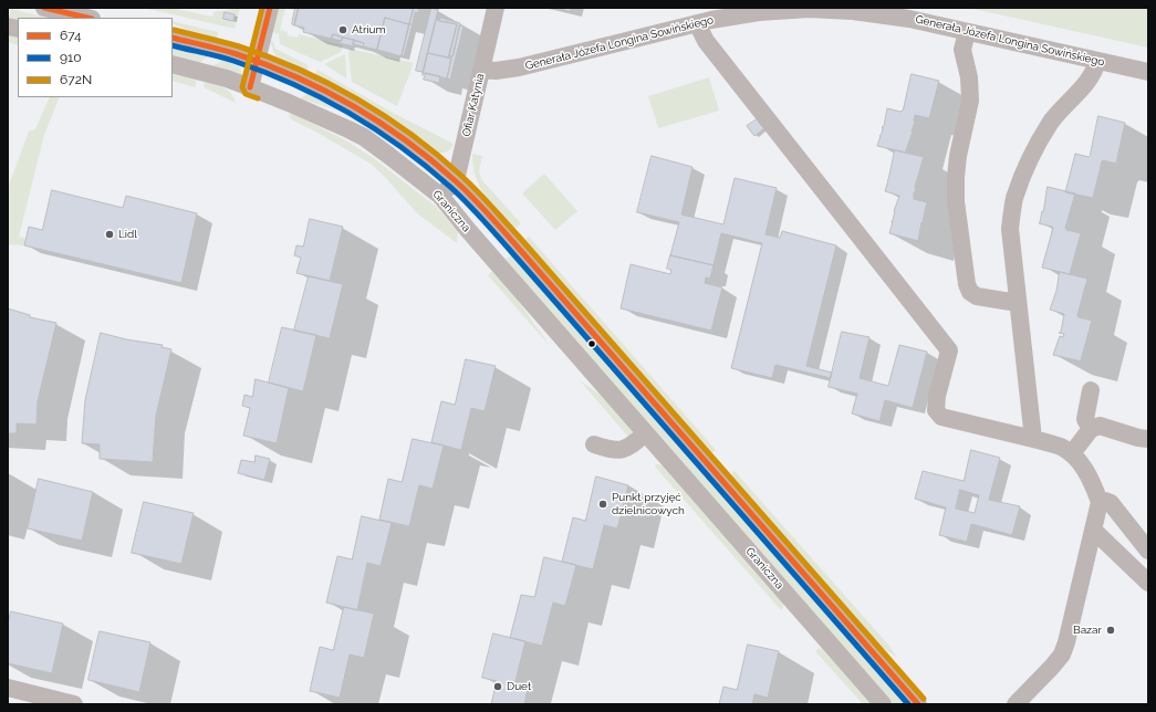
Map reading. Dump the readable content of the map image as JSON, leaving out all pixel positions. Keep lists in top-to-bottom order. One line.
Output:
{"streets":{"street":["Generała Józefa Longina Sowińskiego","Ofiar Katynia","Graniczna"]},"crossings":[["Generała Józefa Longina Sowińskiego","Ofiar Katynia"],["Ofiar Katynia","Graniczna"]],"places":["Atrium","Lidl","Punkt przyjęć dzielnicowych","Bazar","Duet"],"lines":["transit line 674","transit line 672N","transit line 910"],"legend":["674","910","672N"]}
